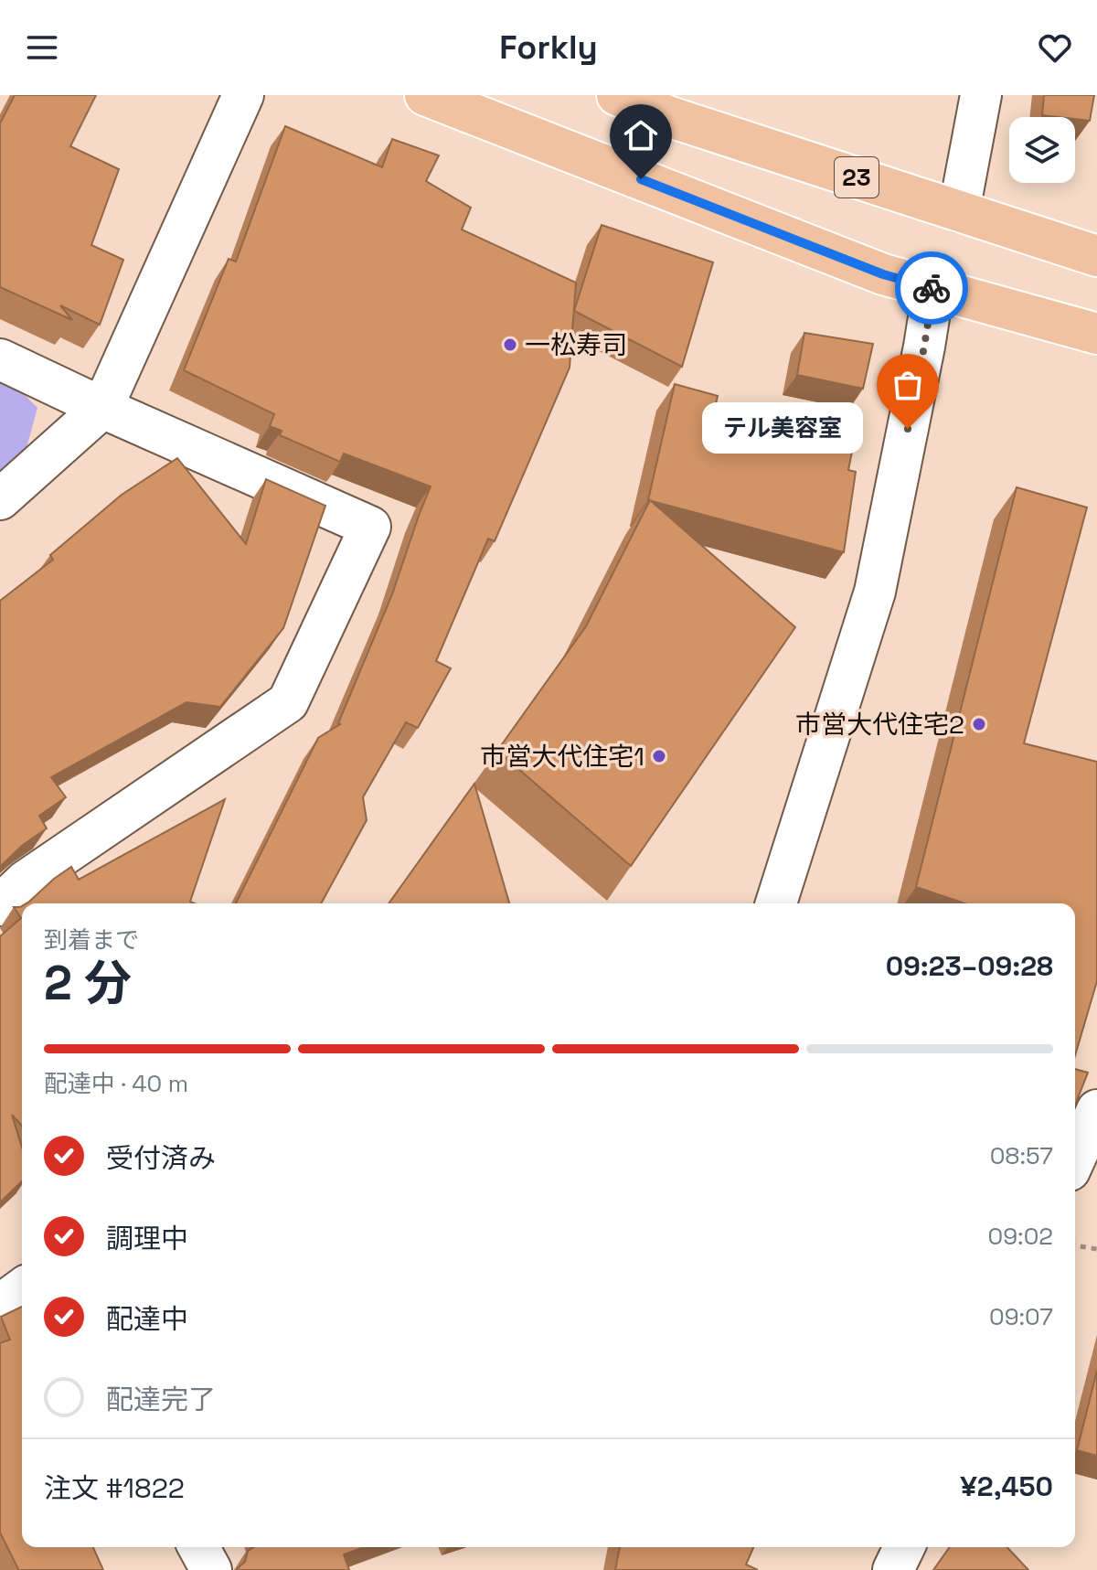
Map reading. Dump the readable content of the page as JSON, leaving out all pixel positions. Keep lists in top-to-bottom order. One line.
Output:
{"streets":{"main road":["23"]},"places":["一松寿司","テル美容室","市営大代住宅2","市営大代住宅1"],"page":{"header":"Forkly","bubble":"テル美容室","heading":["2 分","到着まで","09:23–09:28"],"panel":["注文 #1822","¥2,450"],"bar":"配達中 · 40 m","list":[["受付済み","08:57"],["調理中","09:02"],["配達中","09:07"],"配達完了"]}}
